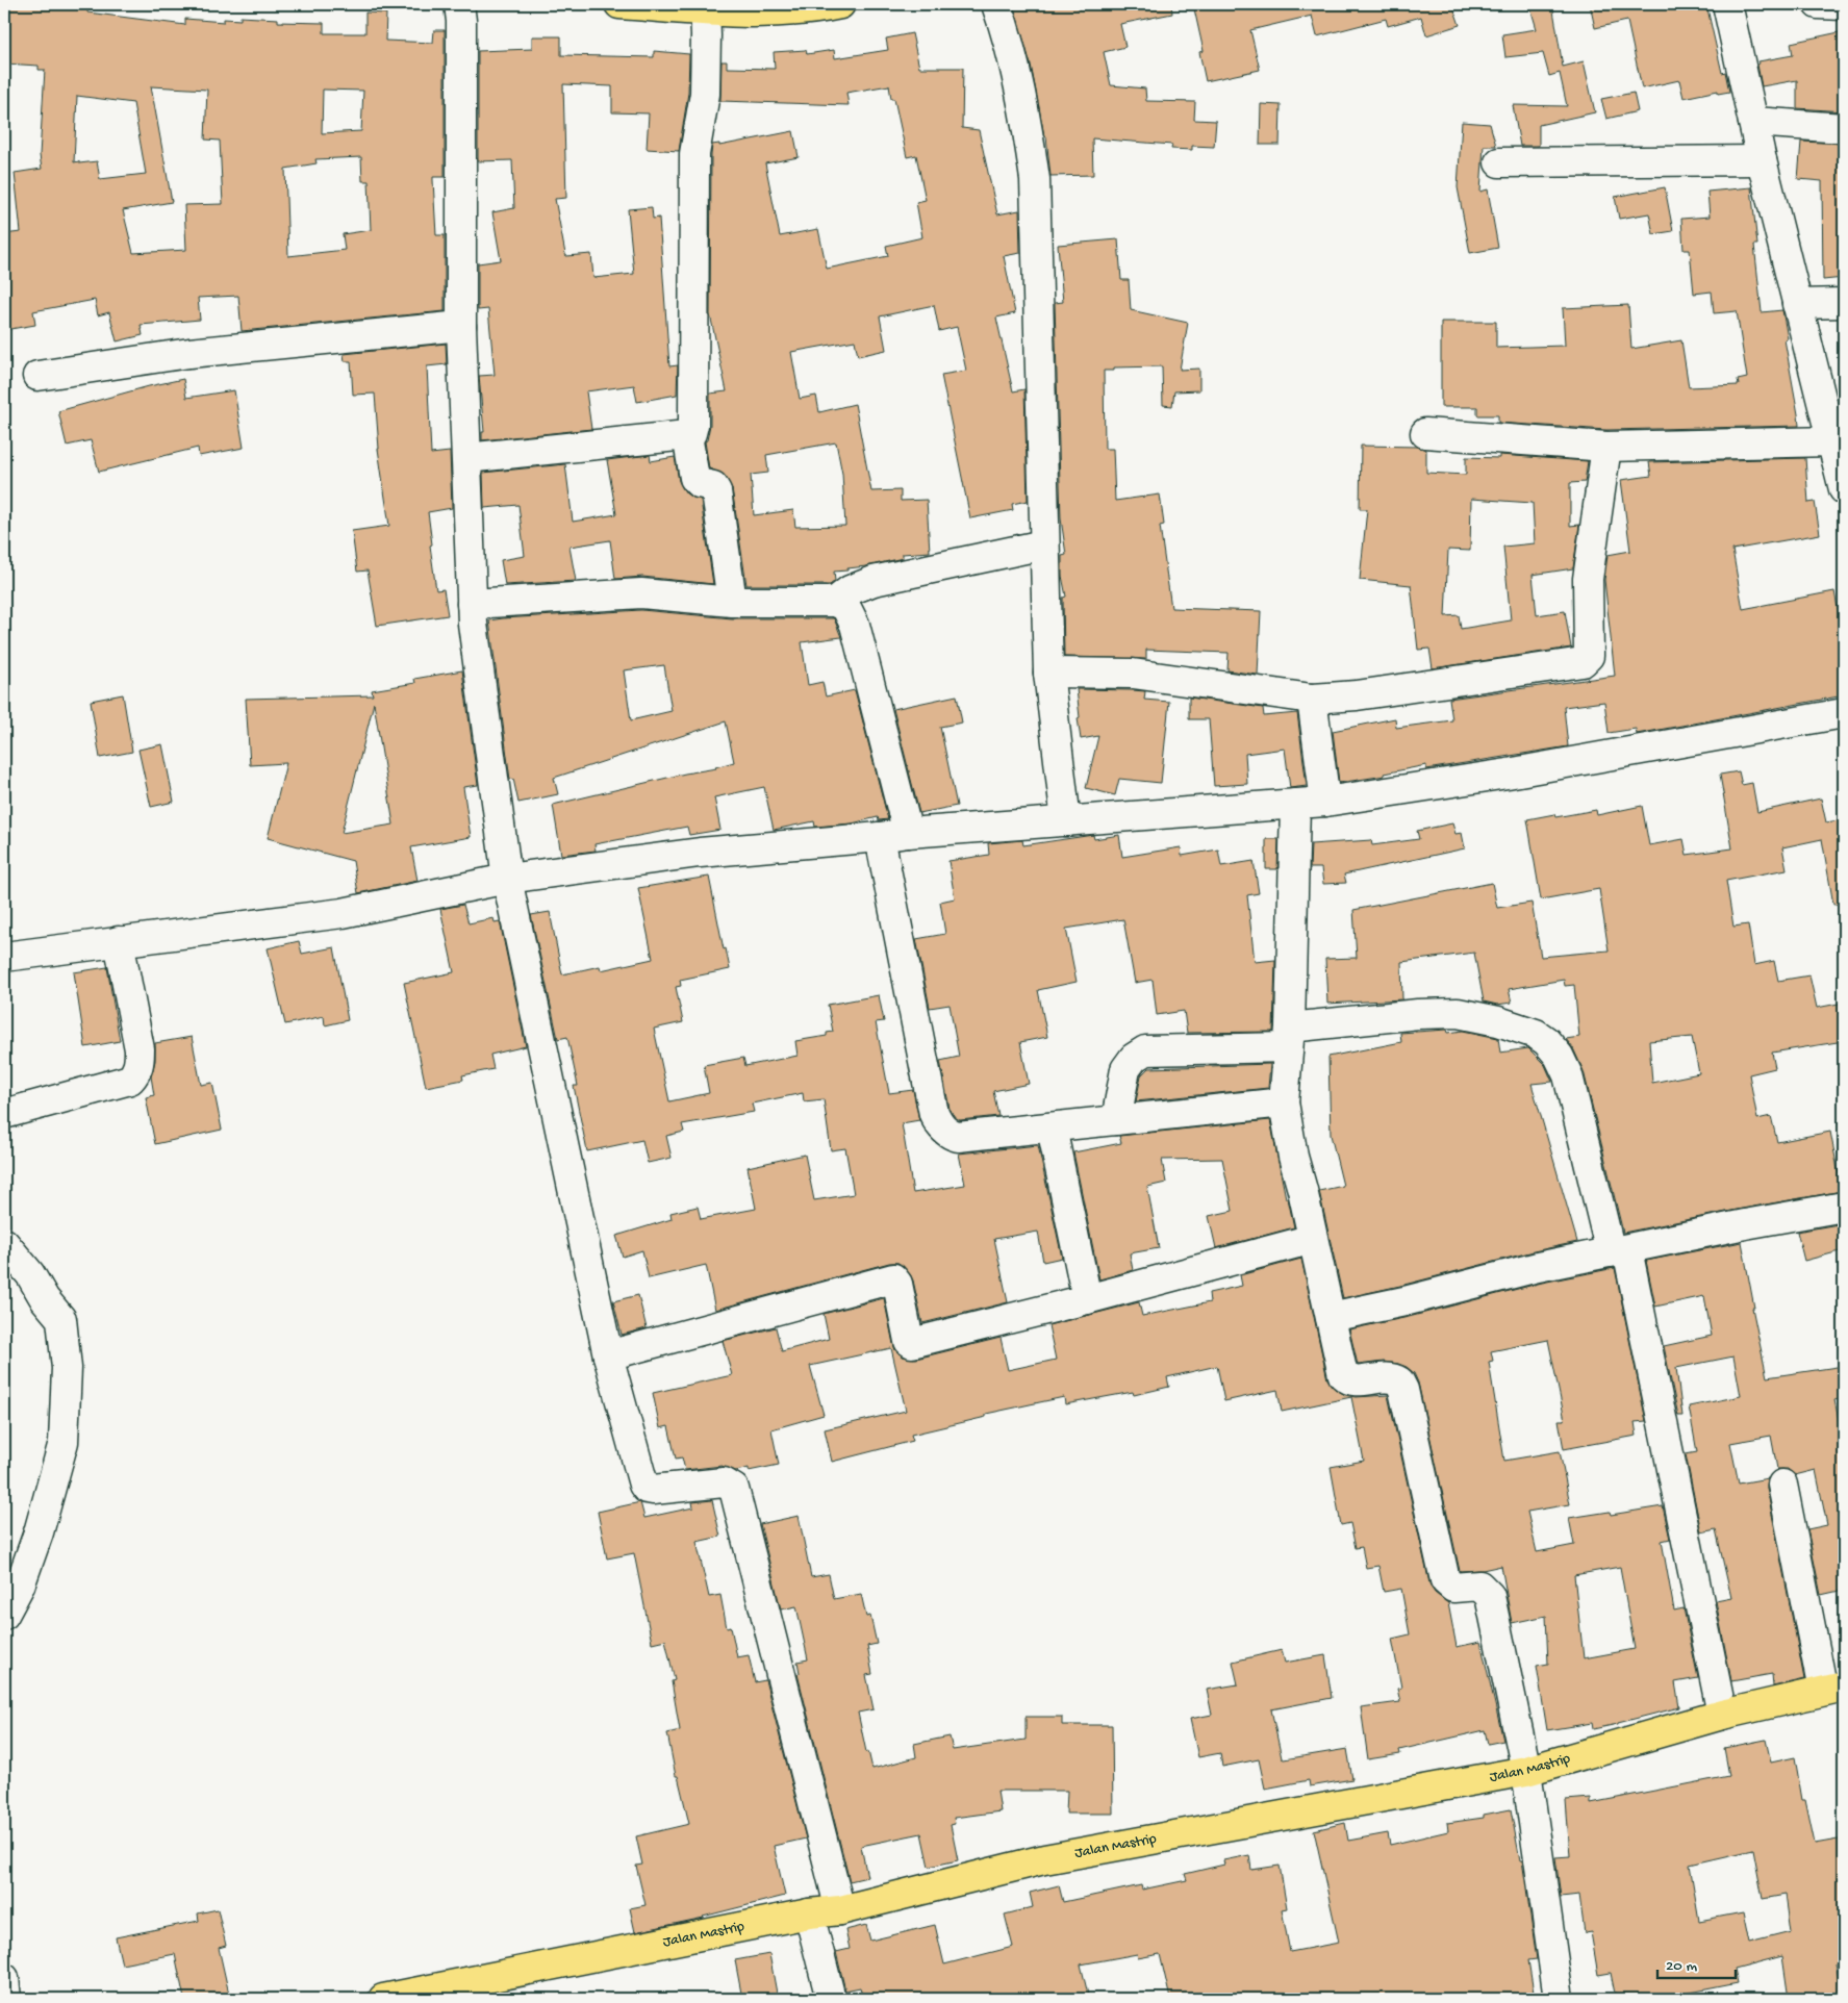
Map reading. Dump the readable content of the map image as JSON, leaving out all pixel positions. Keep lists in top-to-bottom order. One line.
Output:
{"streets":{"main road":["Jalan Mastrip"]},"scale_bar":"20 m"}
